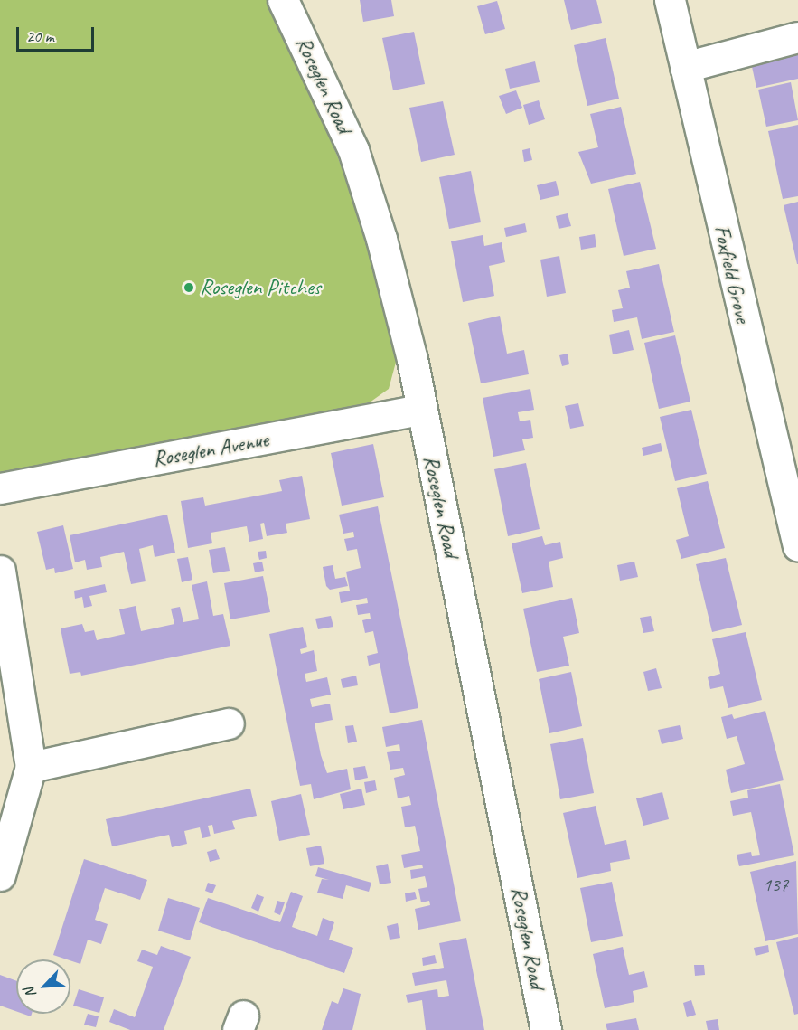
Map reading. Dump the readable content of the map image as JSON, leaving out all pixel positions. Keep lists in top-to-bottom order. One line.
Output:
{"streets":{"street":["Roseglen Road","Foxfield Grove","Roseglen Avenue"]},"crossings":[["Roseglen Road","Roseglen Avenue"]],"places":["Roseglen Pitches"],"house_numbers":["137"],"scale_bar":"20 m","north":"bottom left"}
